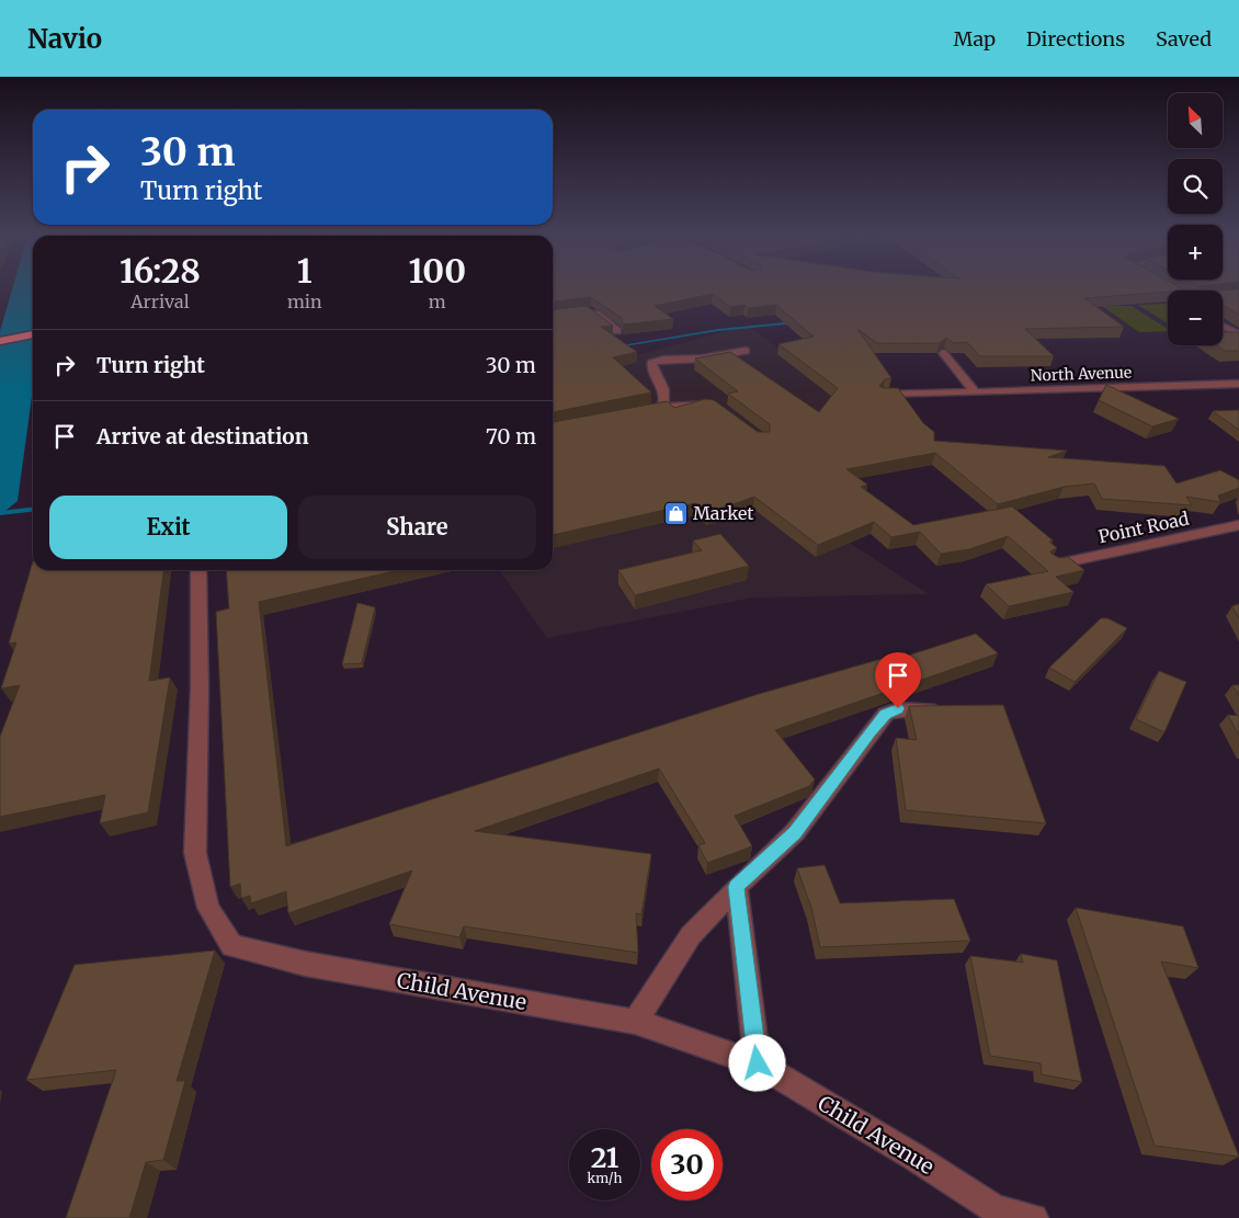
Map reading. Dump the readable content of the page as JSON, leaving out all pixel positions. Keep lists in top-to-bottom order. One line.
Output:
{"streets":{"street":["North Avenue","Point Road","Child Avenue"]},"places":{"shop":["Market"]},"north":"top left","page":{"header":"Navio","nav":["Map","Directions","Saved"],"map_buttons":["+","−"],"turn":["30 m","Turn right"],"eta":["16:28","Arrival","1","min","100","m"],"list":[{"name":"Turn right","value":"30 m"},{"name":"Arrive at destination","value":"70 m"}],"buttons":["Exit","Share"],"speed":"21 km/h","limit":"30"}}
